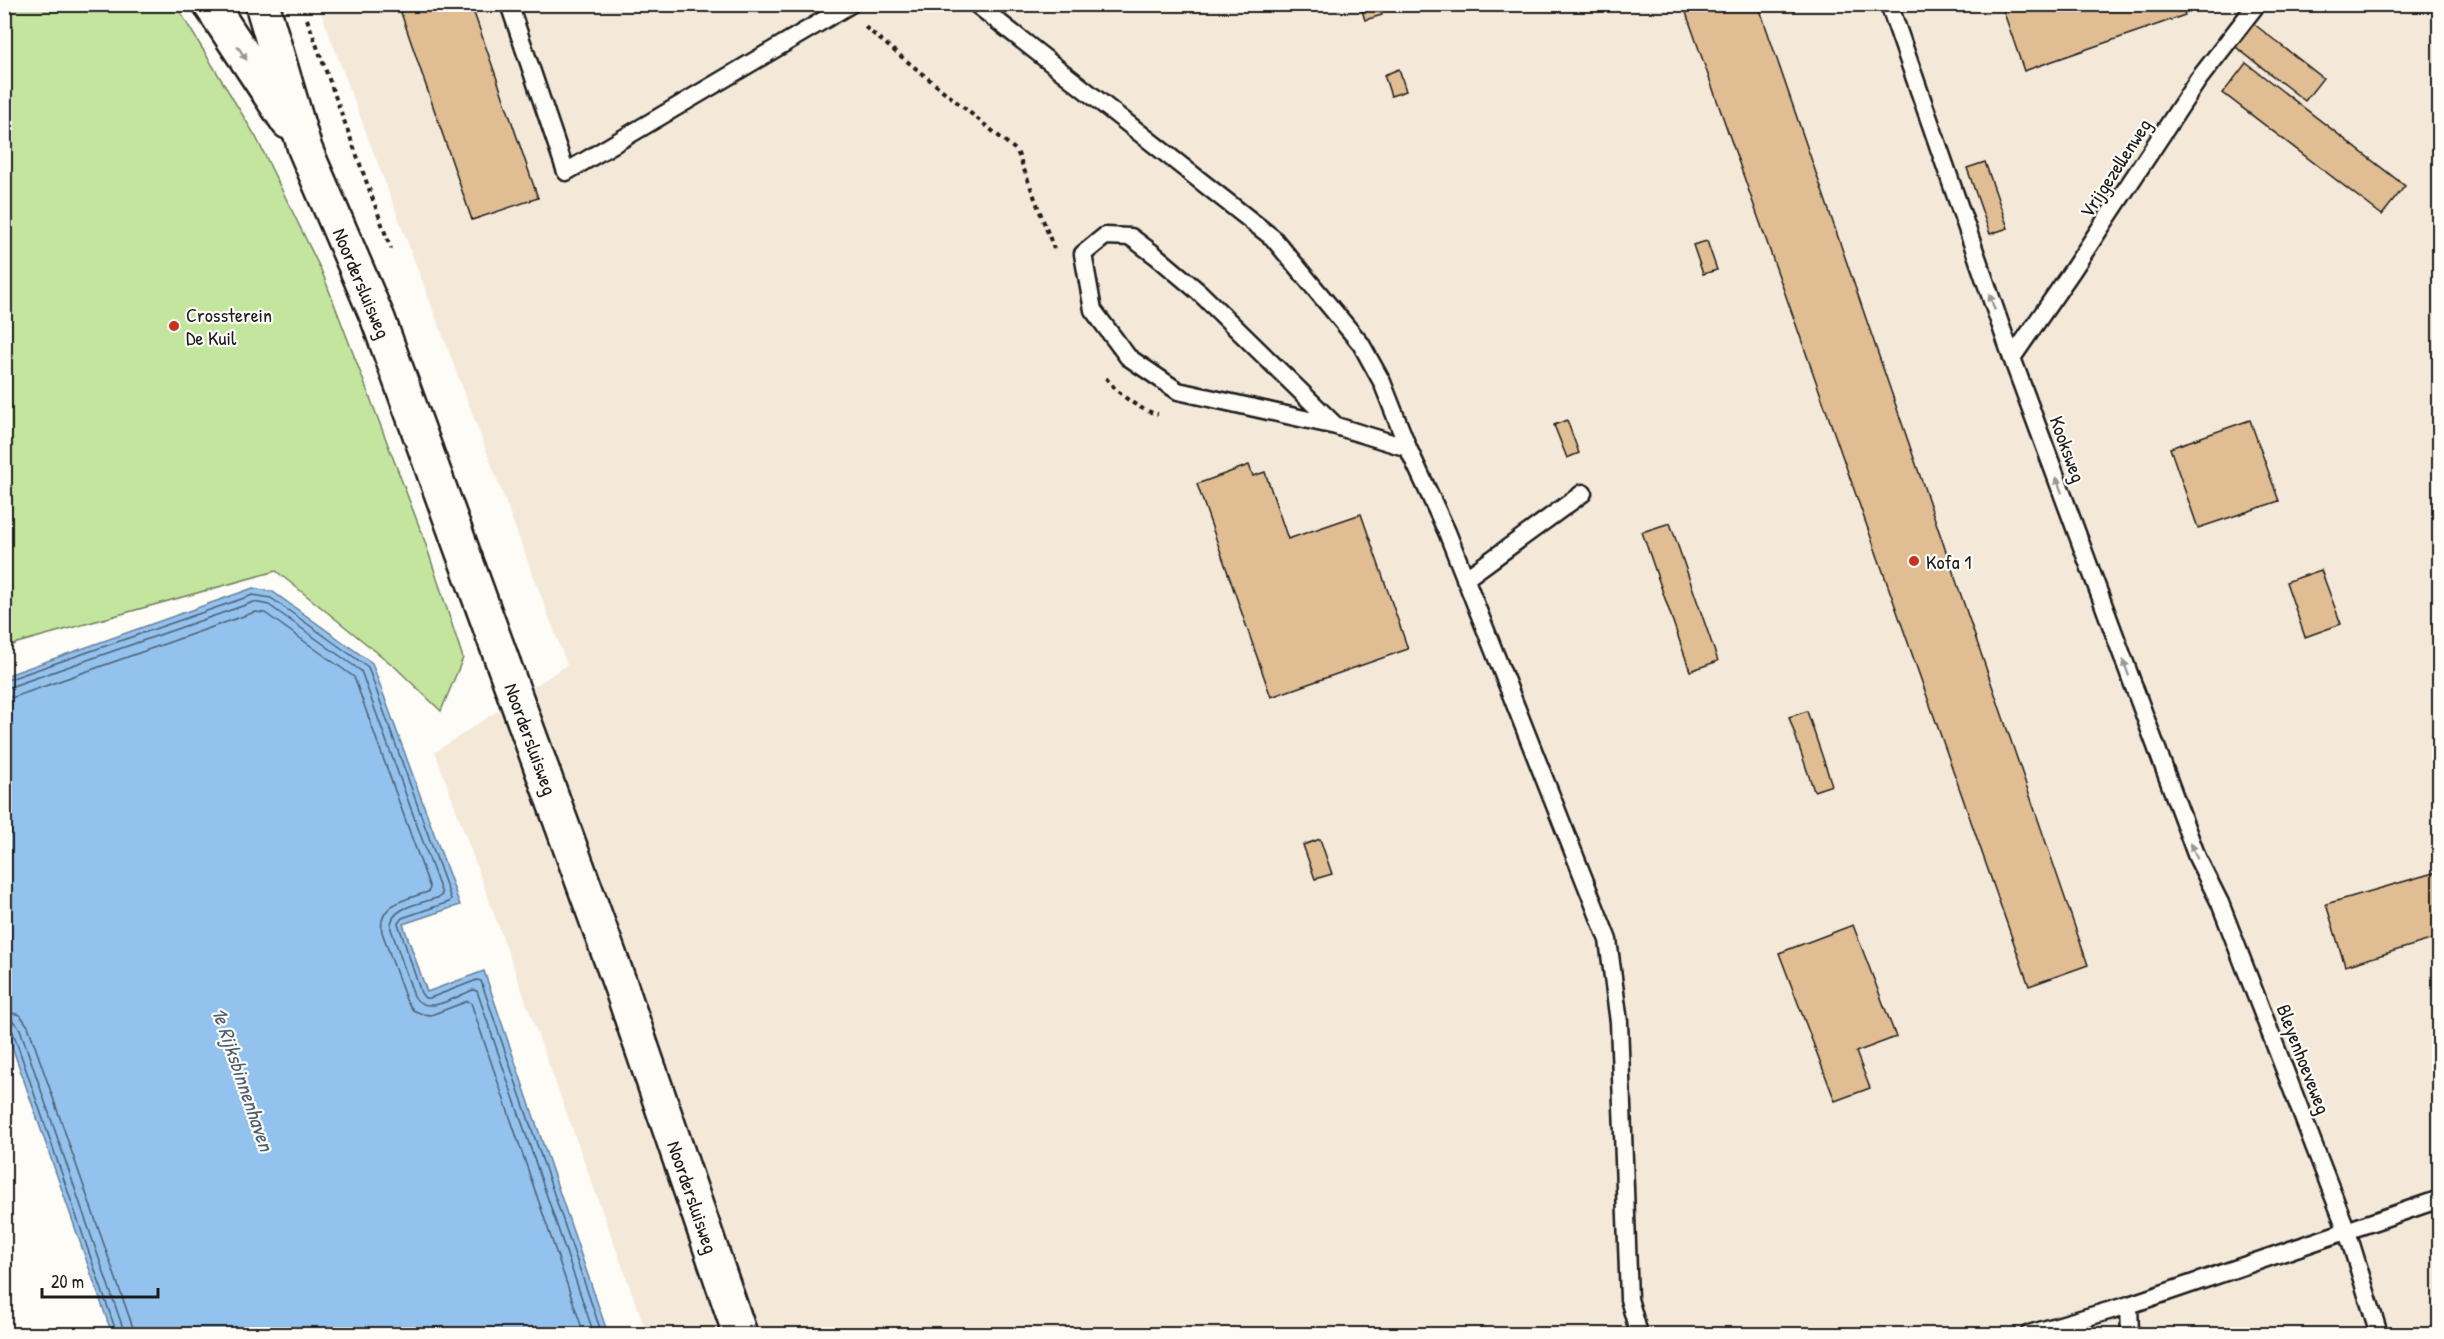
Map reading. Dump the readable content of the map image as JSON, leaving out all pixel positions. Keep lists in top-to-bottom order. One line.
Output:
{"streets":{"street":["Noordersluisweg"],"lane":["Vrijgezellenweg","Kooksweg","Bleyenhoeveweg"]},"crossings":[["Vrijgezellenweg","Kooksweg"],["Kooksweg","Bleyenhoeveweg"]],"one_way":["Kooksweg"],"water":["1e Rijksbinnenhaven"],"places":["Crossterein De Kuil","Kofa 1"],"scale_bar":"20 m"}
